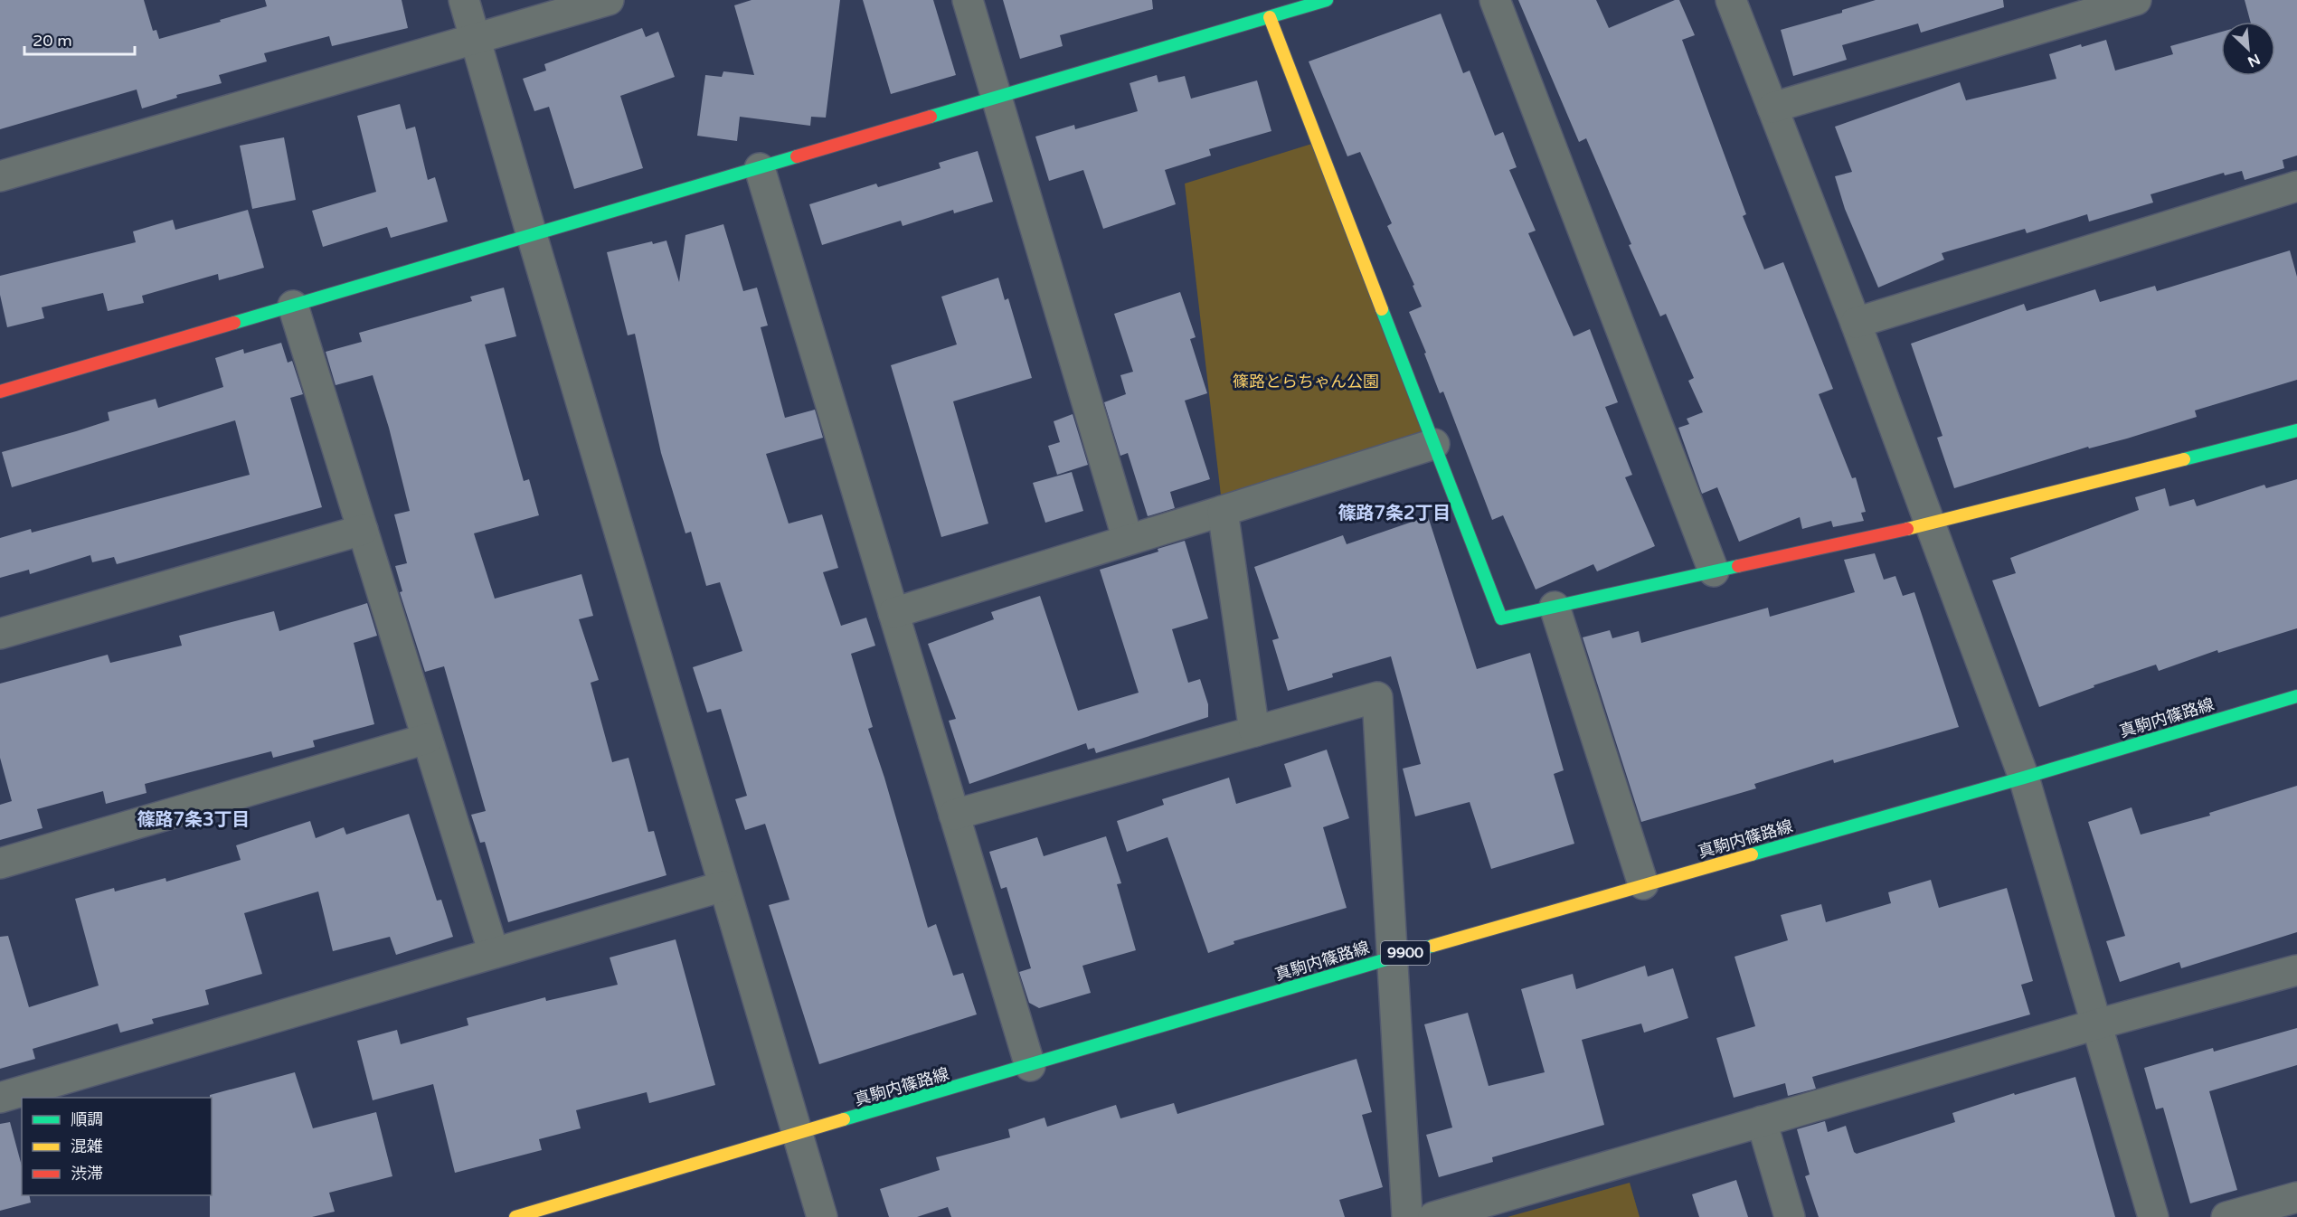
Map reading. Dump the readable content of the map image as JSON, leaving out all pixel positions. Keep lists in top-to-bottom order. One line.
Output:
{"streets":{"street":["真駒内篠路線","9900"]},"districts":["篠路7条2丁目","篠路7条3丁目"],"parks":["篠路とらちゃん公園"],"legend":["順調","混雑","渋滞"],"scale_bar":"20 m","north":"bottom right"}
